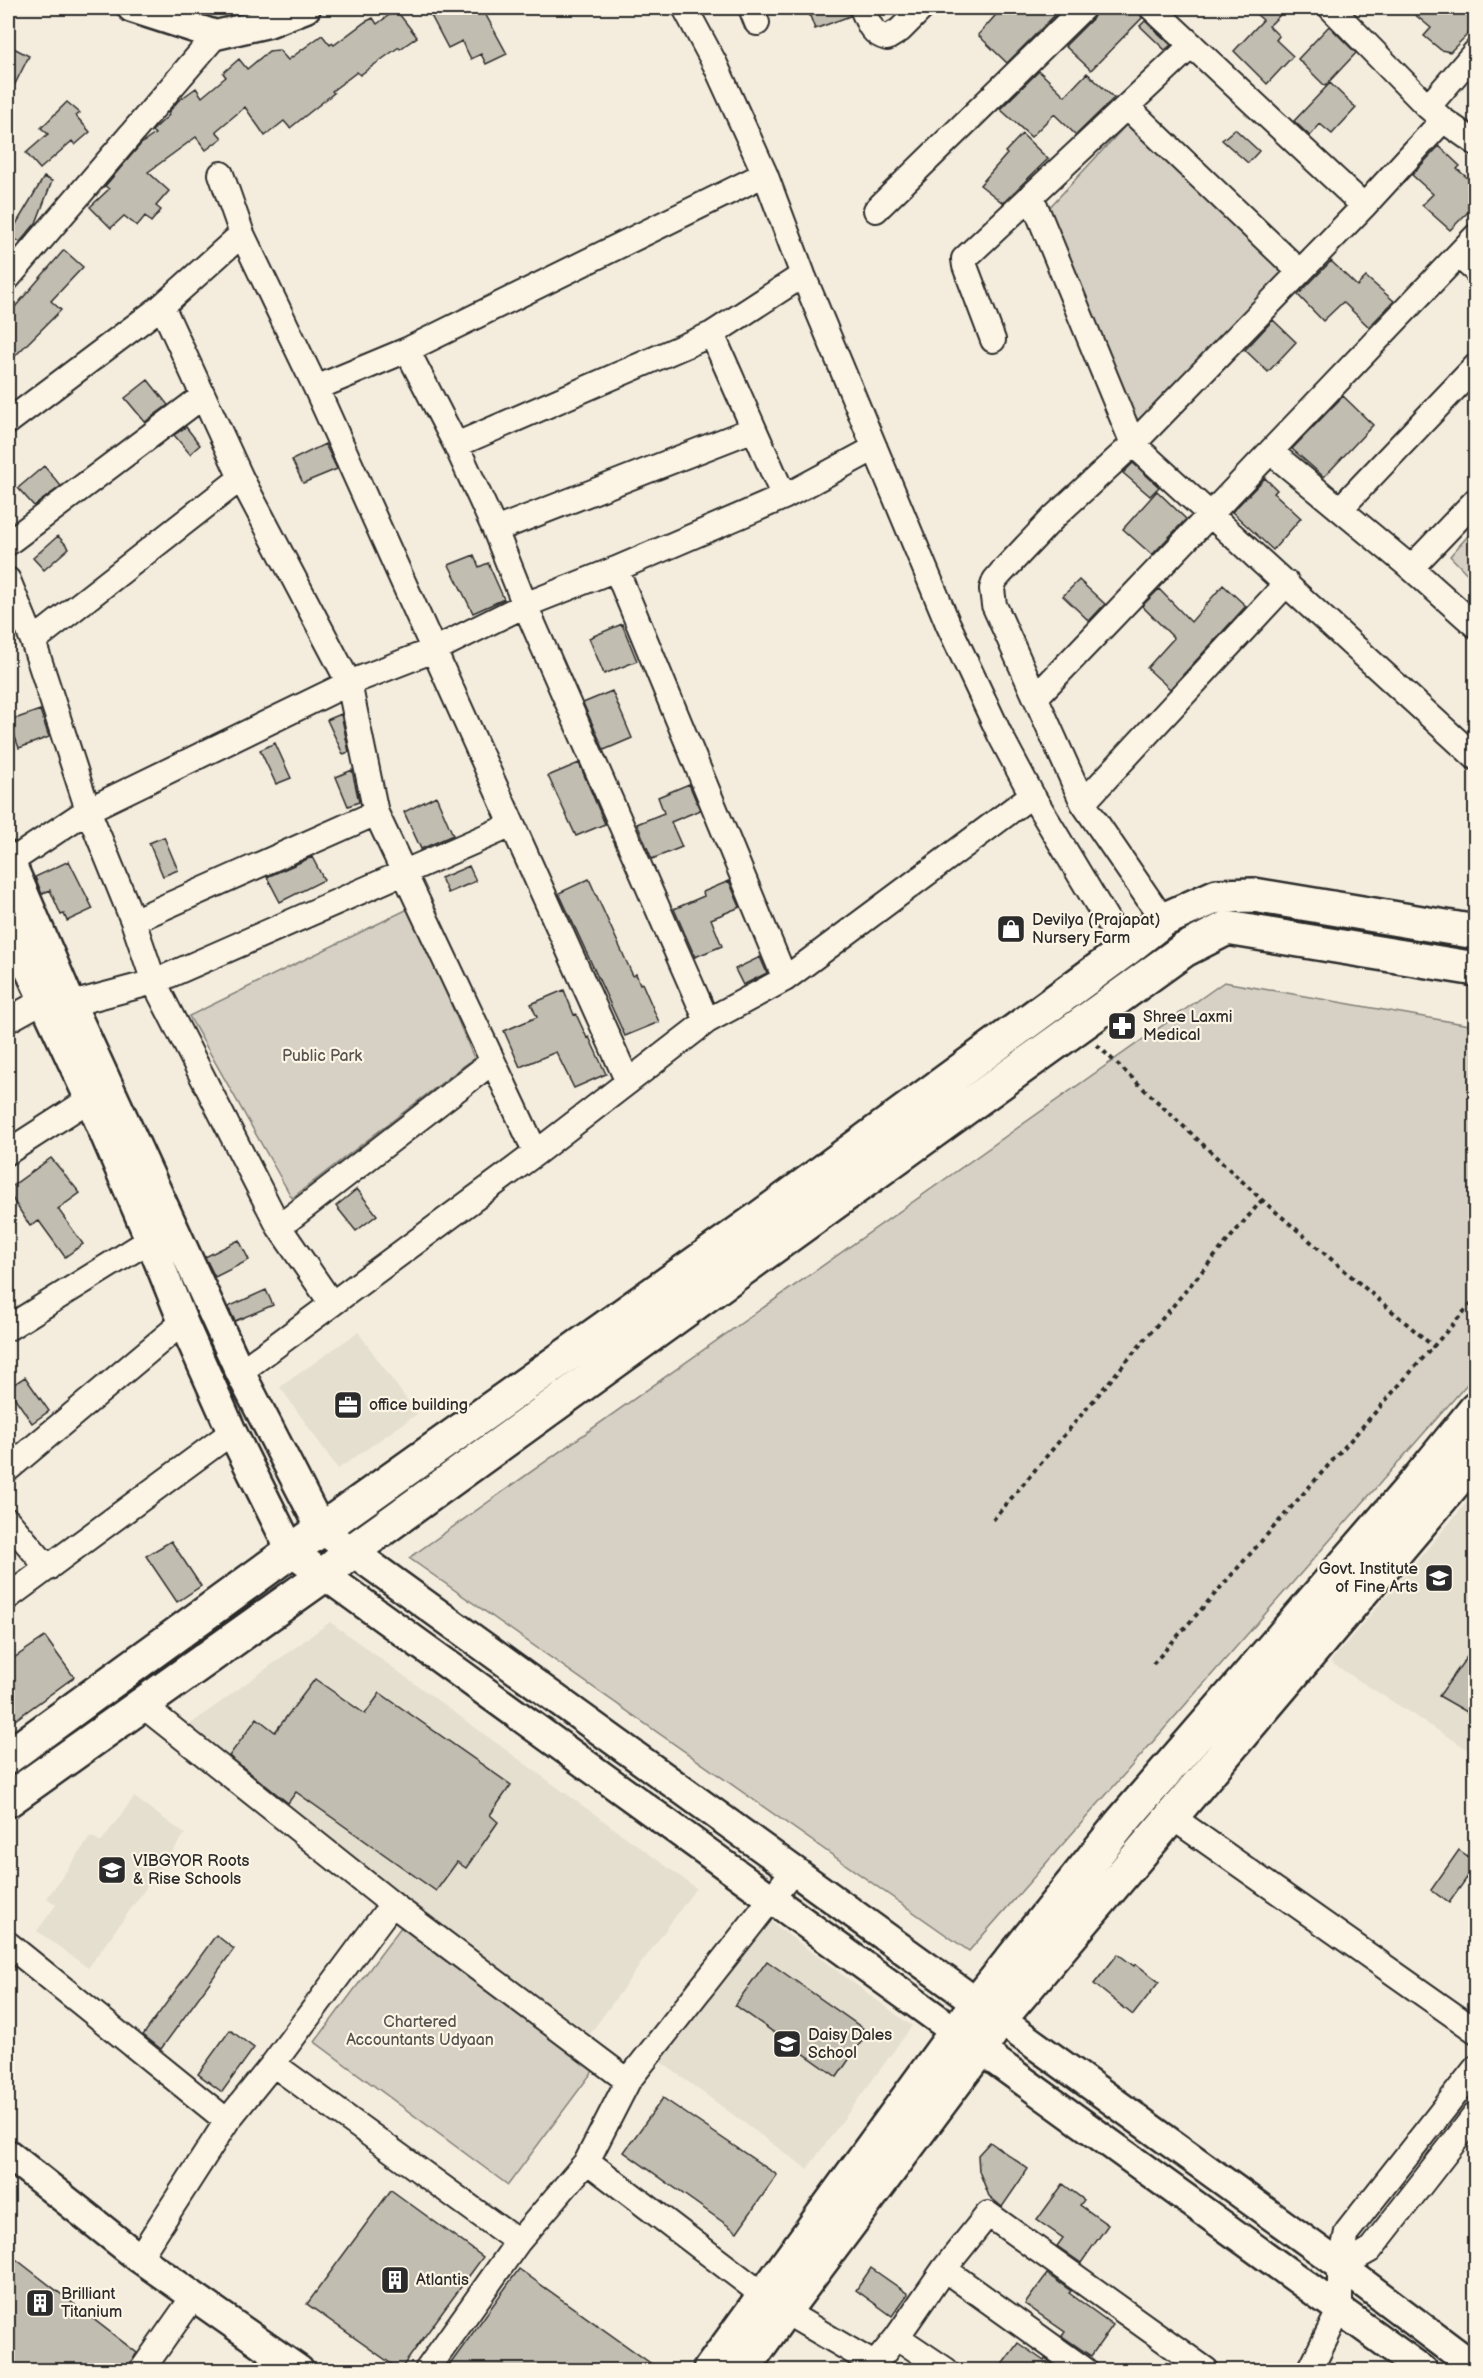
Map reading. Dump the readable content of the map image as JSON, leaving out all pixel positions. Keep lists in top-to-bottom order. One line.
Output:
{"parks":["Public Park","Chartered Accountants Udyaan"],"places":{"shop":["Devilya (Prajapat) Nursery Farm"],"pharmacy":["Shree Laxmi Medical"],"office":["office building"],"school or university":["Govt. Institute of Fine Arts","VIBGYOR Roots & Rise Schools","Daisy Dales School"],"building":["Atlantis","Brilliant Titanium"]}}
